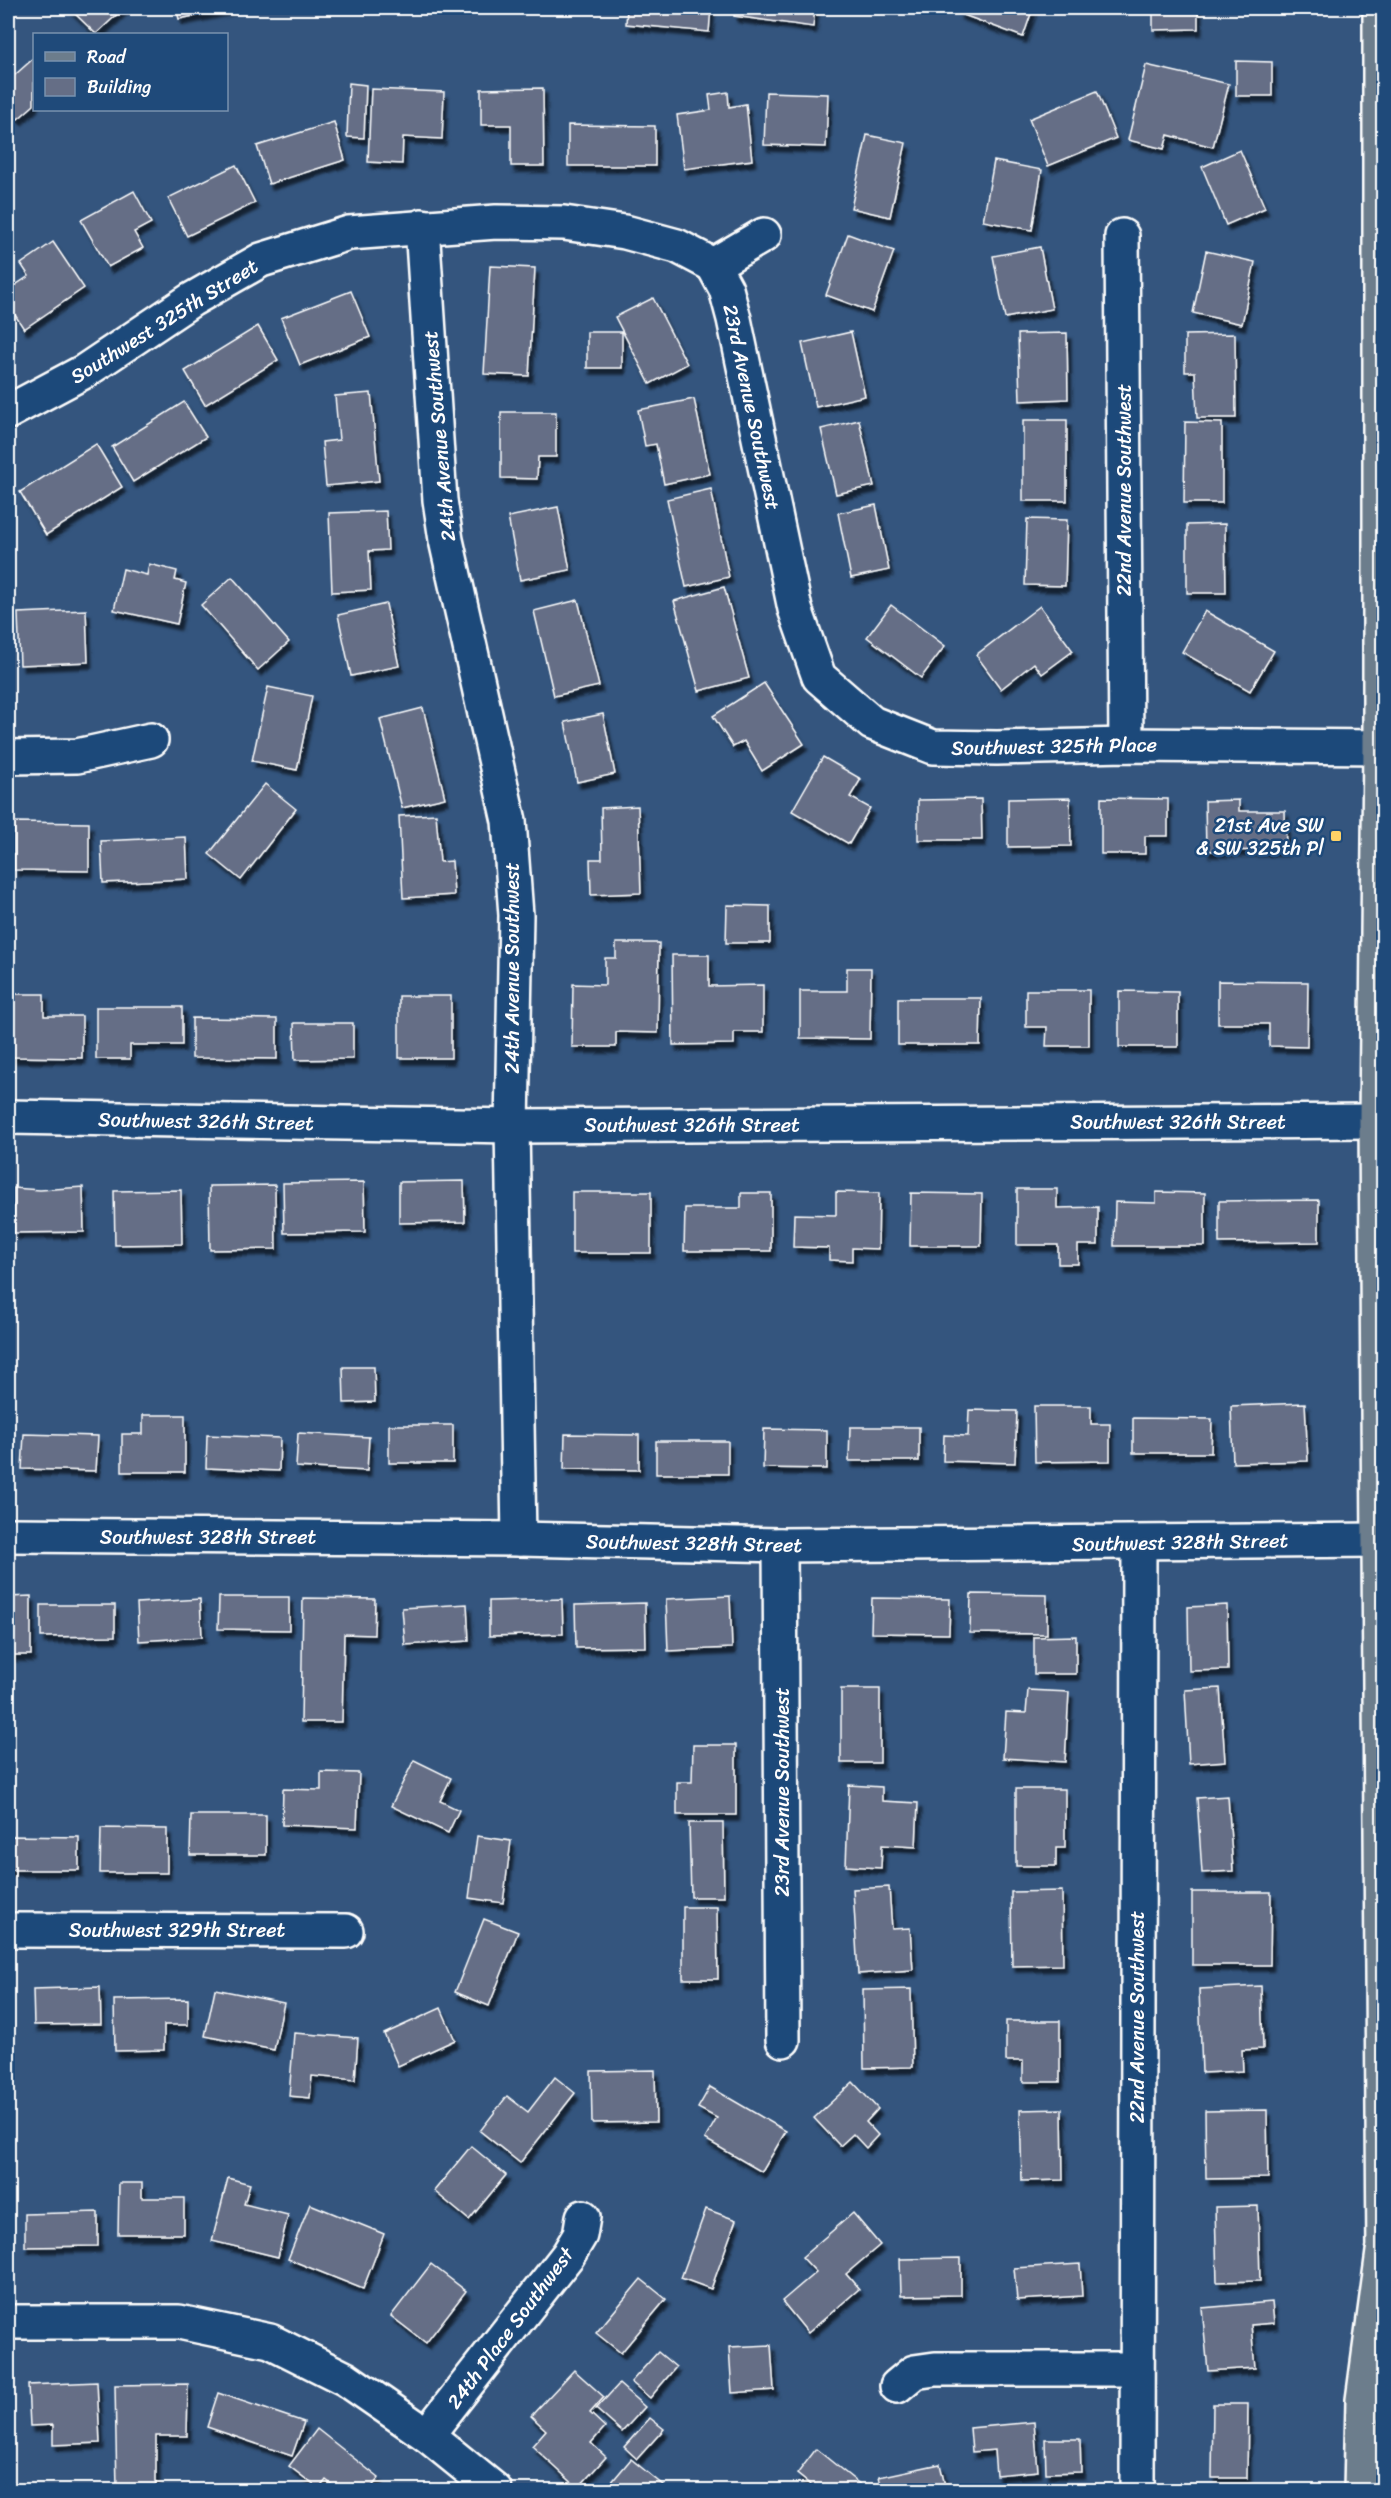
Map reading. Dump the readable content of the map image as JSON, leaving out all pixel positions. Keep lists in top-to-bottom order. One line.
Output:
{"streets":{"street":["Southwest 325th Street","23rd Avenue Southwest","24th Avenue Southwest","22nd Avenue Southwest","Southwest 325th Place","Southwest 326th Street","Southwest 328th Street","Southwest 329th Street","24th Place Southwest"]},"crossings":[["Southwest 325th Street","23rd Avenue Southwest"],["Southwest 325th Street","24th Avenue Southwest"],["23rd Avenue Southwest","Southwest 325th Place"],["23rd Avenue Southwest","Southwest 328th Street"],["24th Avenue Southwest","Southwest 326th Street"],["24th Avenue Southwest","Southwest 328th Street"],["22nd Avenue Southwest","Southwest 325th Place"],["22nd Avenue Southwest","Southwest 328th Street"]],"places":{"transit":["21st Ave SW & SW 325th Pl"]},"legend":["Road","Building"]}
